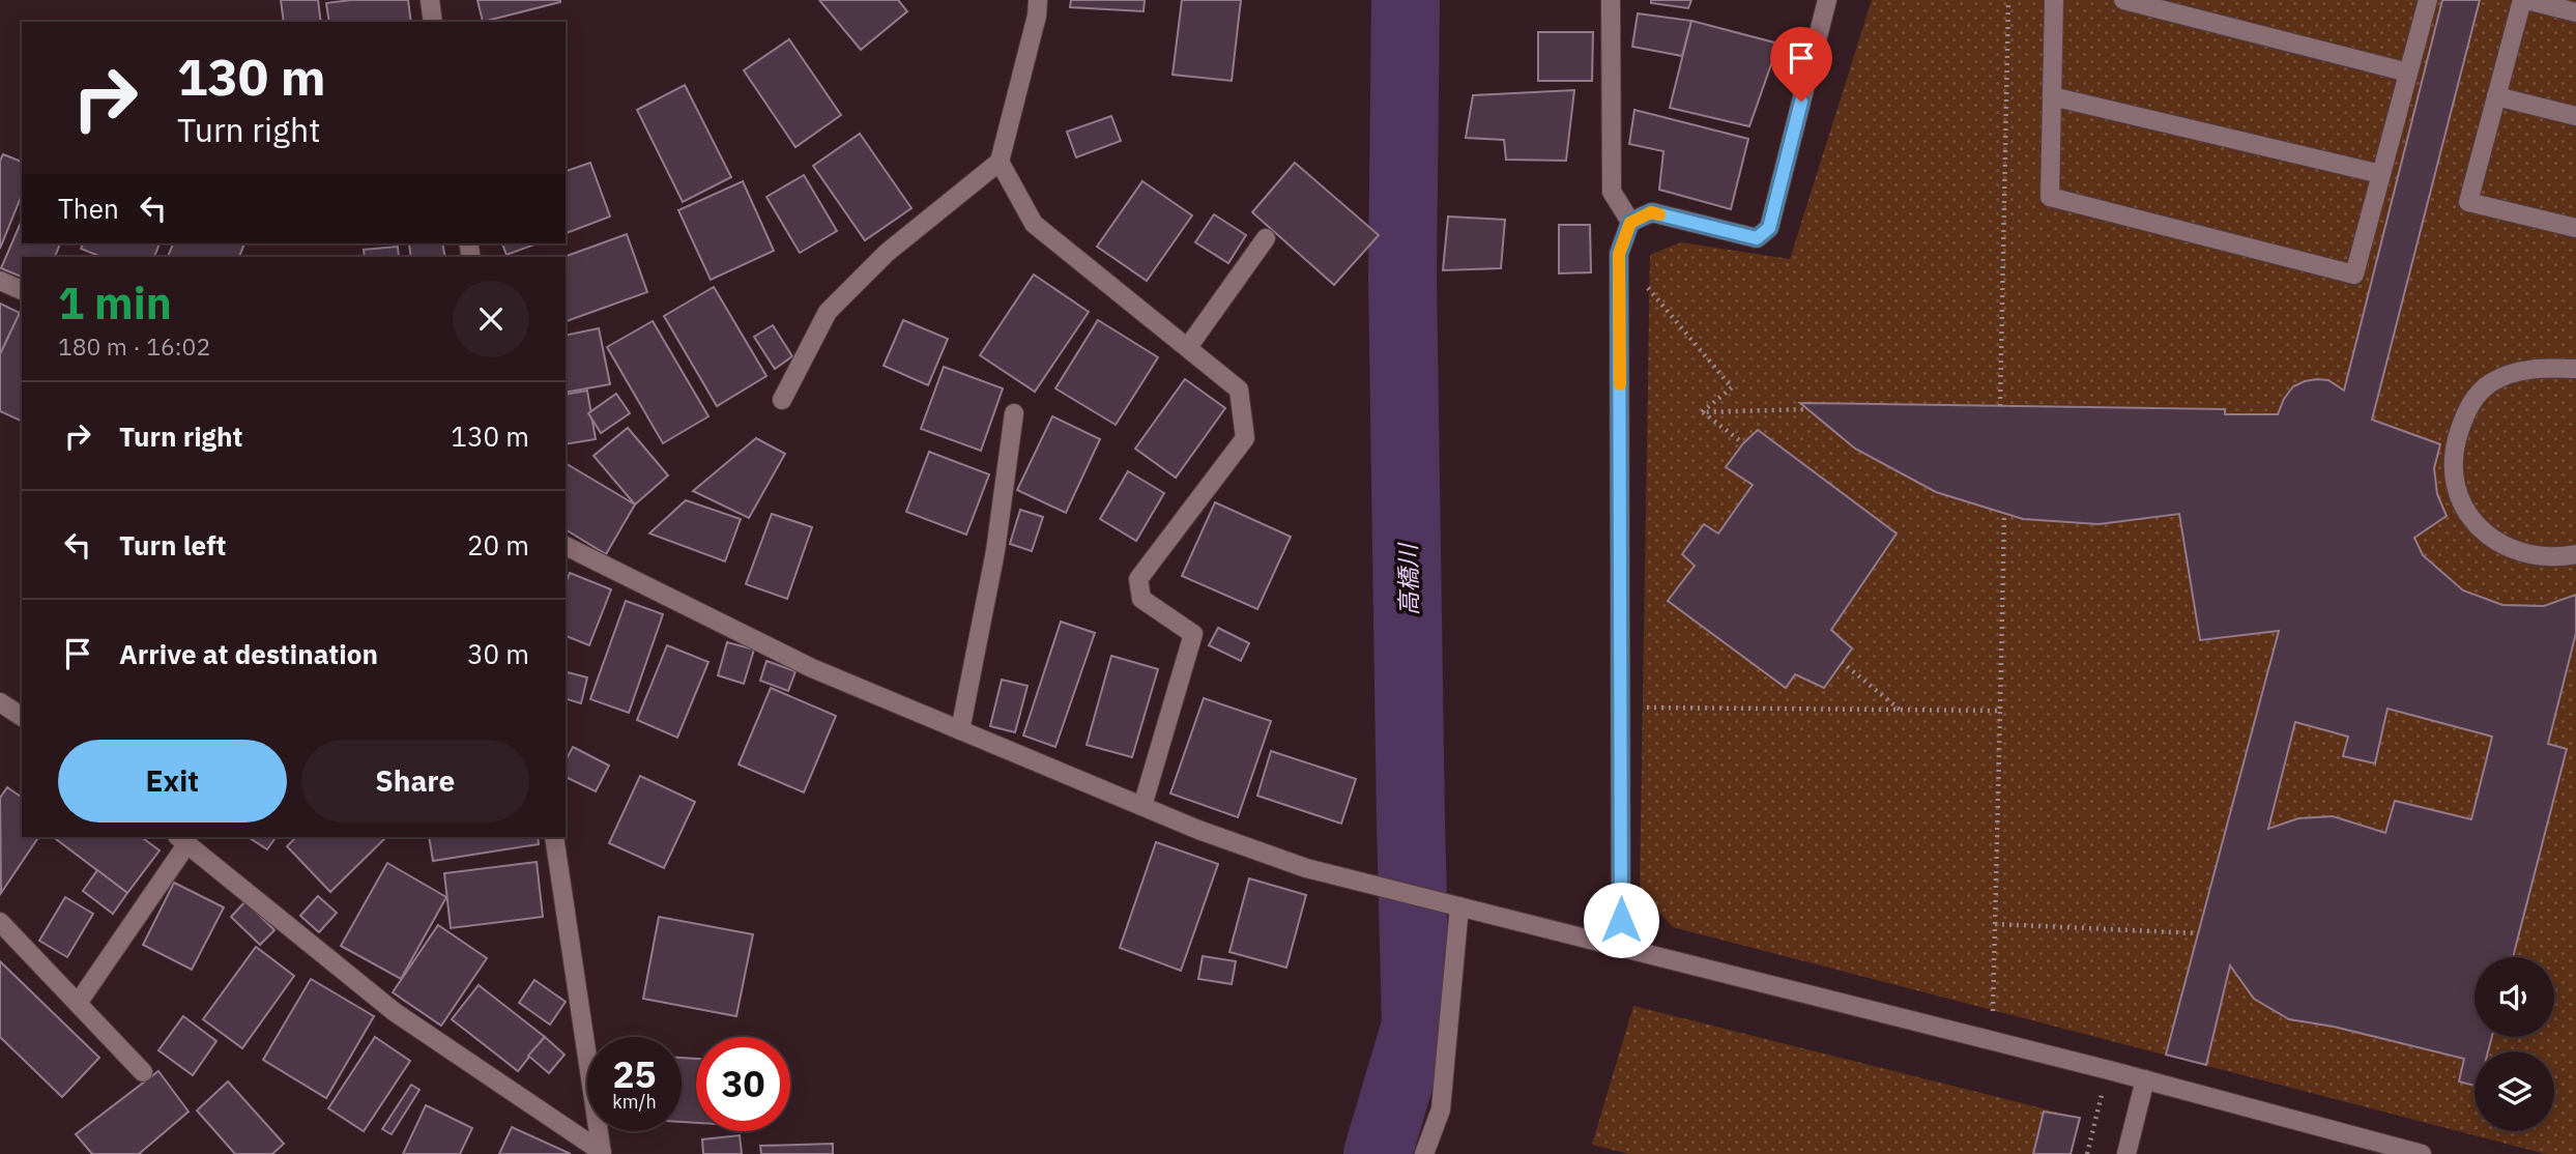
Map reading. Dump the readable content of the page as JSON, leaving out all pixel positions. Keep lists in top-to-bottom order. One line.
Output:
{"water":["高橋川"],"page":{"turn":["130 m","Turn right"],"then":"Then","heading":["1 min","180 m · 16:02"],"list":[{"name":"Turn right","value":"130 m"},{"name":"Turn left","value":"20 m"},{"name":"Arrive at destination","value":"30 m"}],"buttons":["Exit","Share"],"speed":"25 km/h","limit":"30"}}
